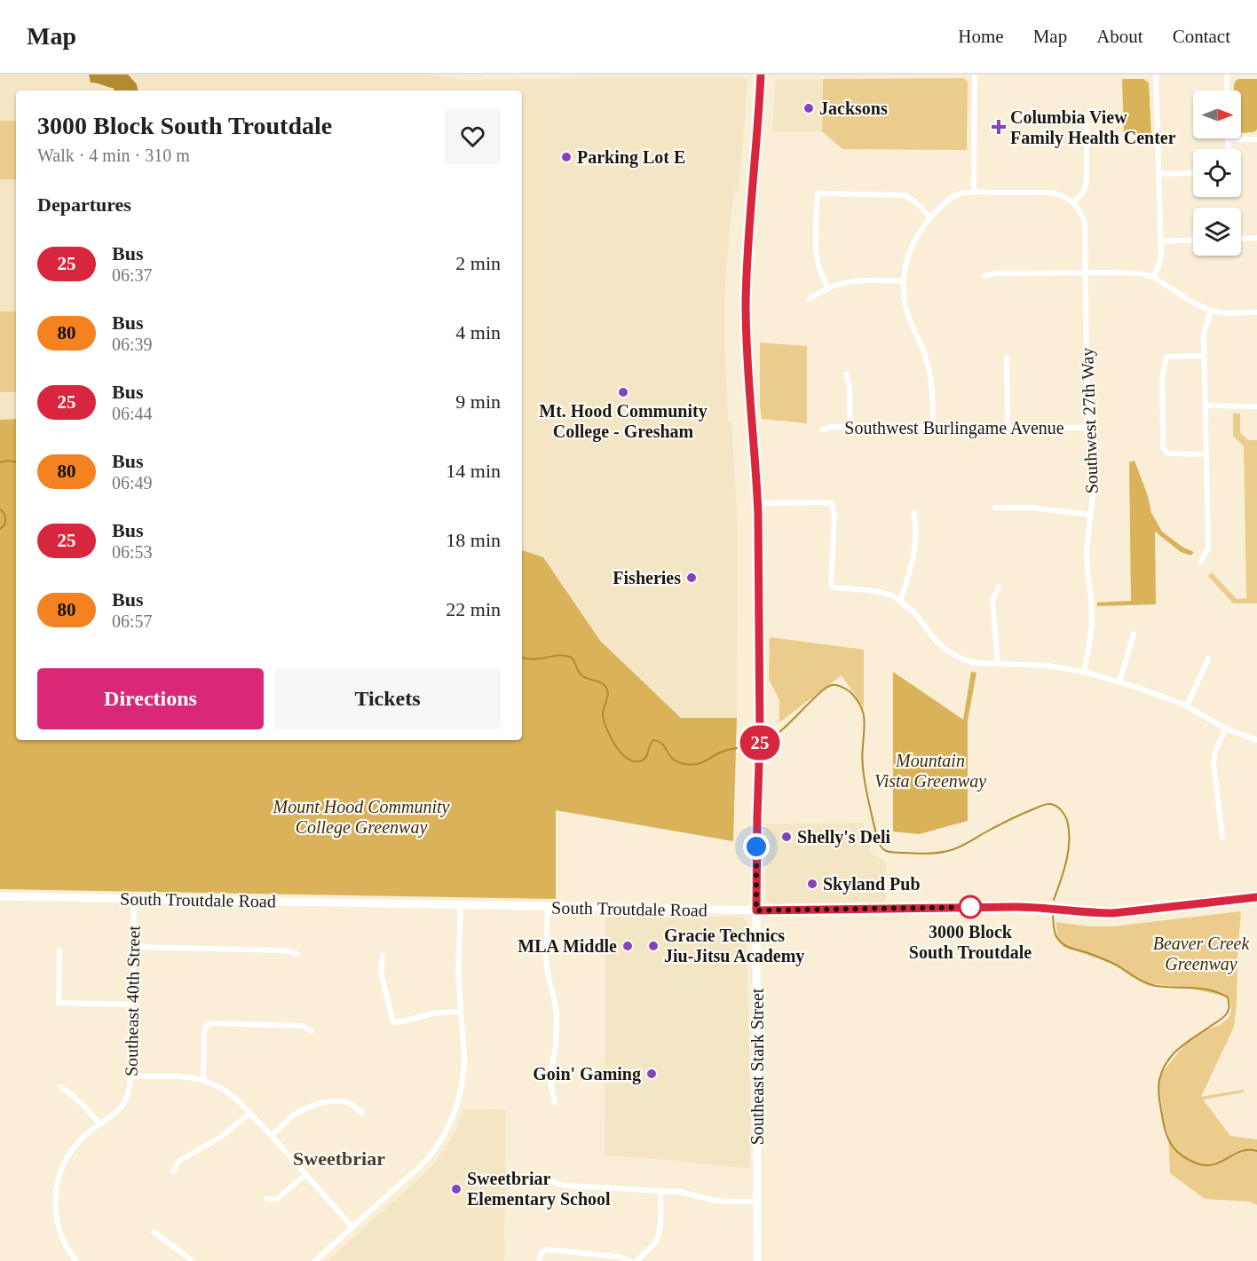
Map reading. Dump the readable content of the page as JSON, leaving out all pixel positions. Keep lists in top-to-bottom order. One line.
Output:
{"streets":{"main road":["South Troutdale Road","Southeast Stark Street"],"street":["Southwest 27th Way","Southwest Burlingame Avenue","Southeast 40th Street"]},"crossings":[["Southwest 27th Way","Southwest Burlingame Avenue"],["South Troutdale Road","Southeast 40th Street"],["South Troutdale Road","Southeast Stark Street"]],"districts":["Sweetbriar"],"parks":["Mountain Vista Greenway","Mount Hood Community College Greenway","Beaver Creek Greenway"],"places":{"other":["Jacksons","Parking Lot E","Mt. Hood Community College - Gresham","Fisheries","Shelly's Deli","Skyland Pub","3000 Block South Troutdale","MLA Middle","Gracie Technics Jiu-Jitsu Academy","Goin' Gaming","Sweetbriar Elementary School"],"health":["Columbia View Family Health Center"]},"lines":["bus line 25"],"north":"right","page":{"header":"Map","nav":["Home","Map","About","Contact"],"on_map":"25","heading":[["3000 Block South Troutdale","Walk · 4 min · 310 m"],"Departures"],"list":[{"mark":"25","name":"Bus","note":"06:37","value":"2 min"},{"mark":"80","name":"Bus","note":"06:39","value":"4 min"},{"mark":"25","name":"Bus","note":"06:44","value":"9 min"},{"mark":"80","name":"Bus","note":"06:49","value":"14 min"},{"mark":"25","name":"Bus","note":"06:53","value":"18 min"},{"mark":"80","name":"Bus","note":"06:57","value":"22 min"}],"buttons":["Directions","Tickets"]}}
